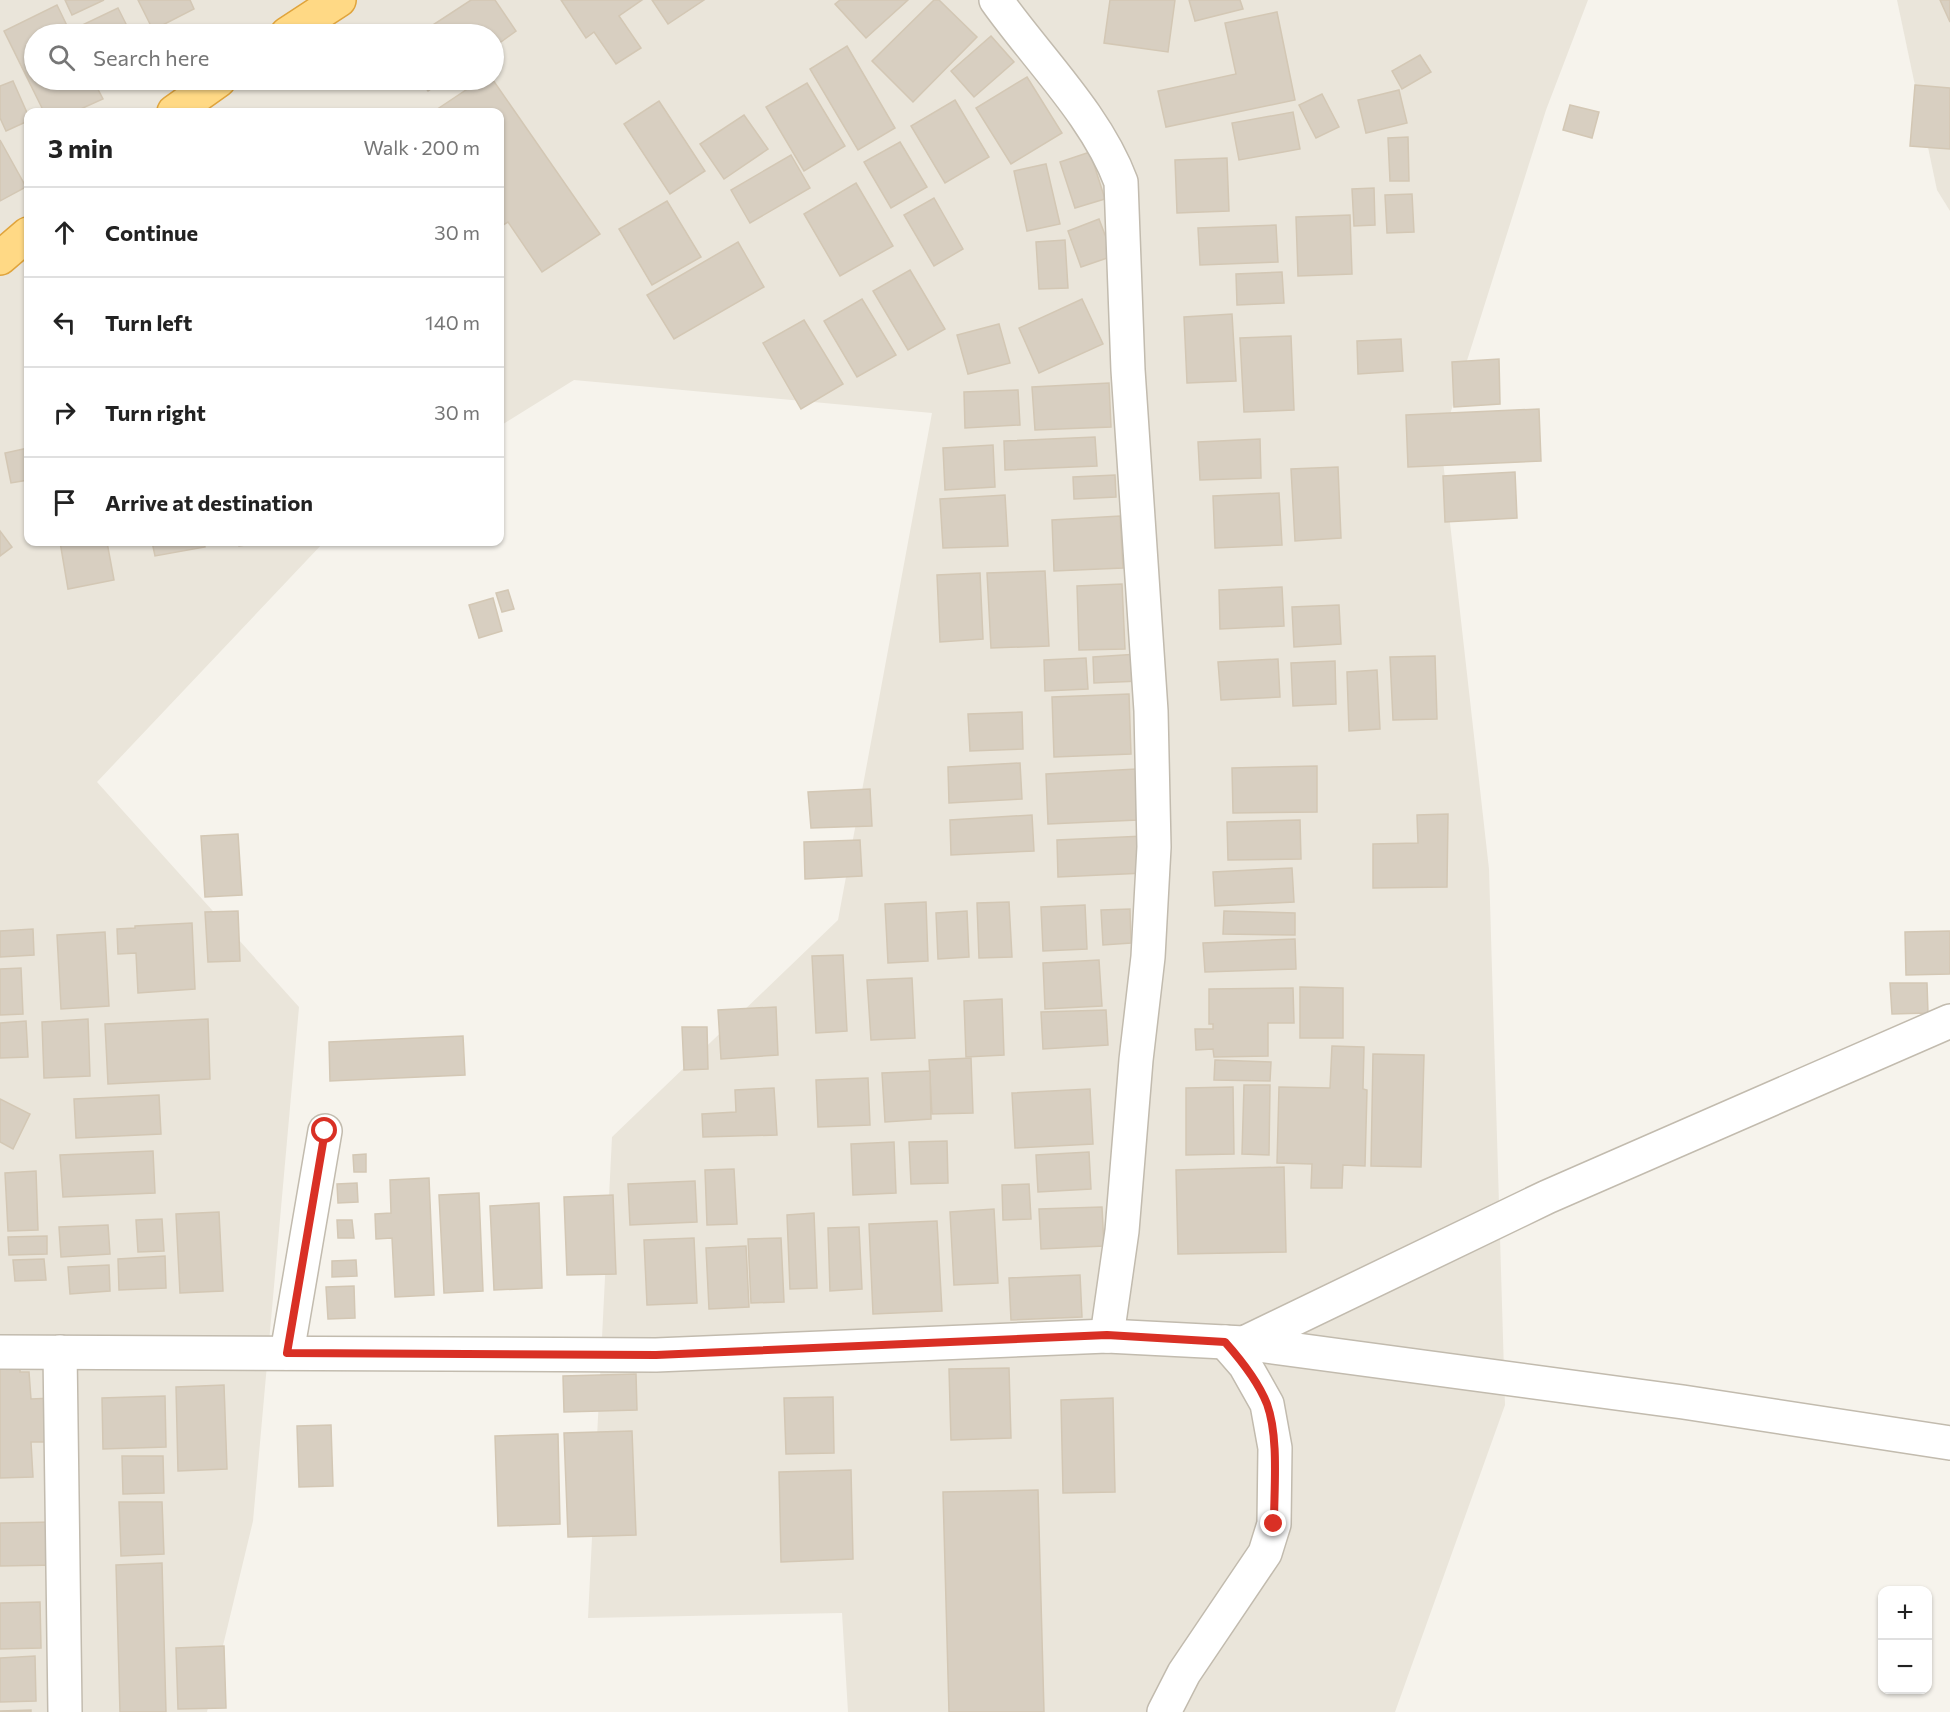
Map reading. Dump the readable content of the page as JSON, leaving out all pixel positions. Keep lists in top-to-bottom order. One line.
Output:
{"page":{"search":"Search here","heading":["3 min","Walk · 200 m"],"list":[["Continue","30 m"],["Turn left","140 m"],["Turn right","30 m"],"Arrive at destination"],"map_buttons":["+","−"]}}
